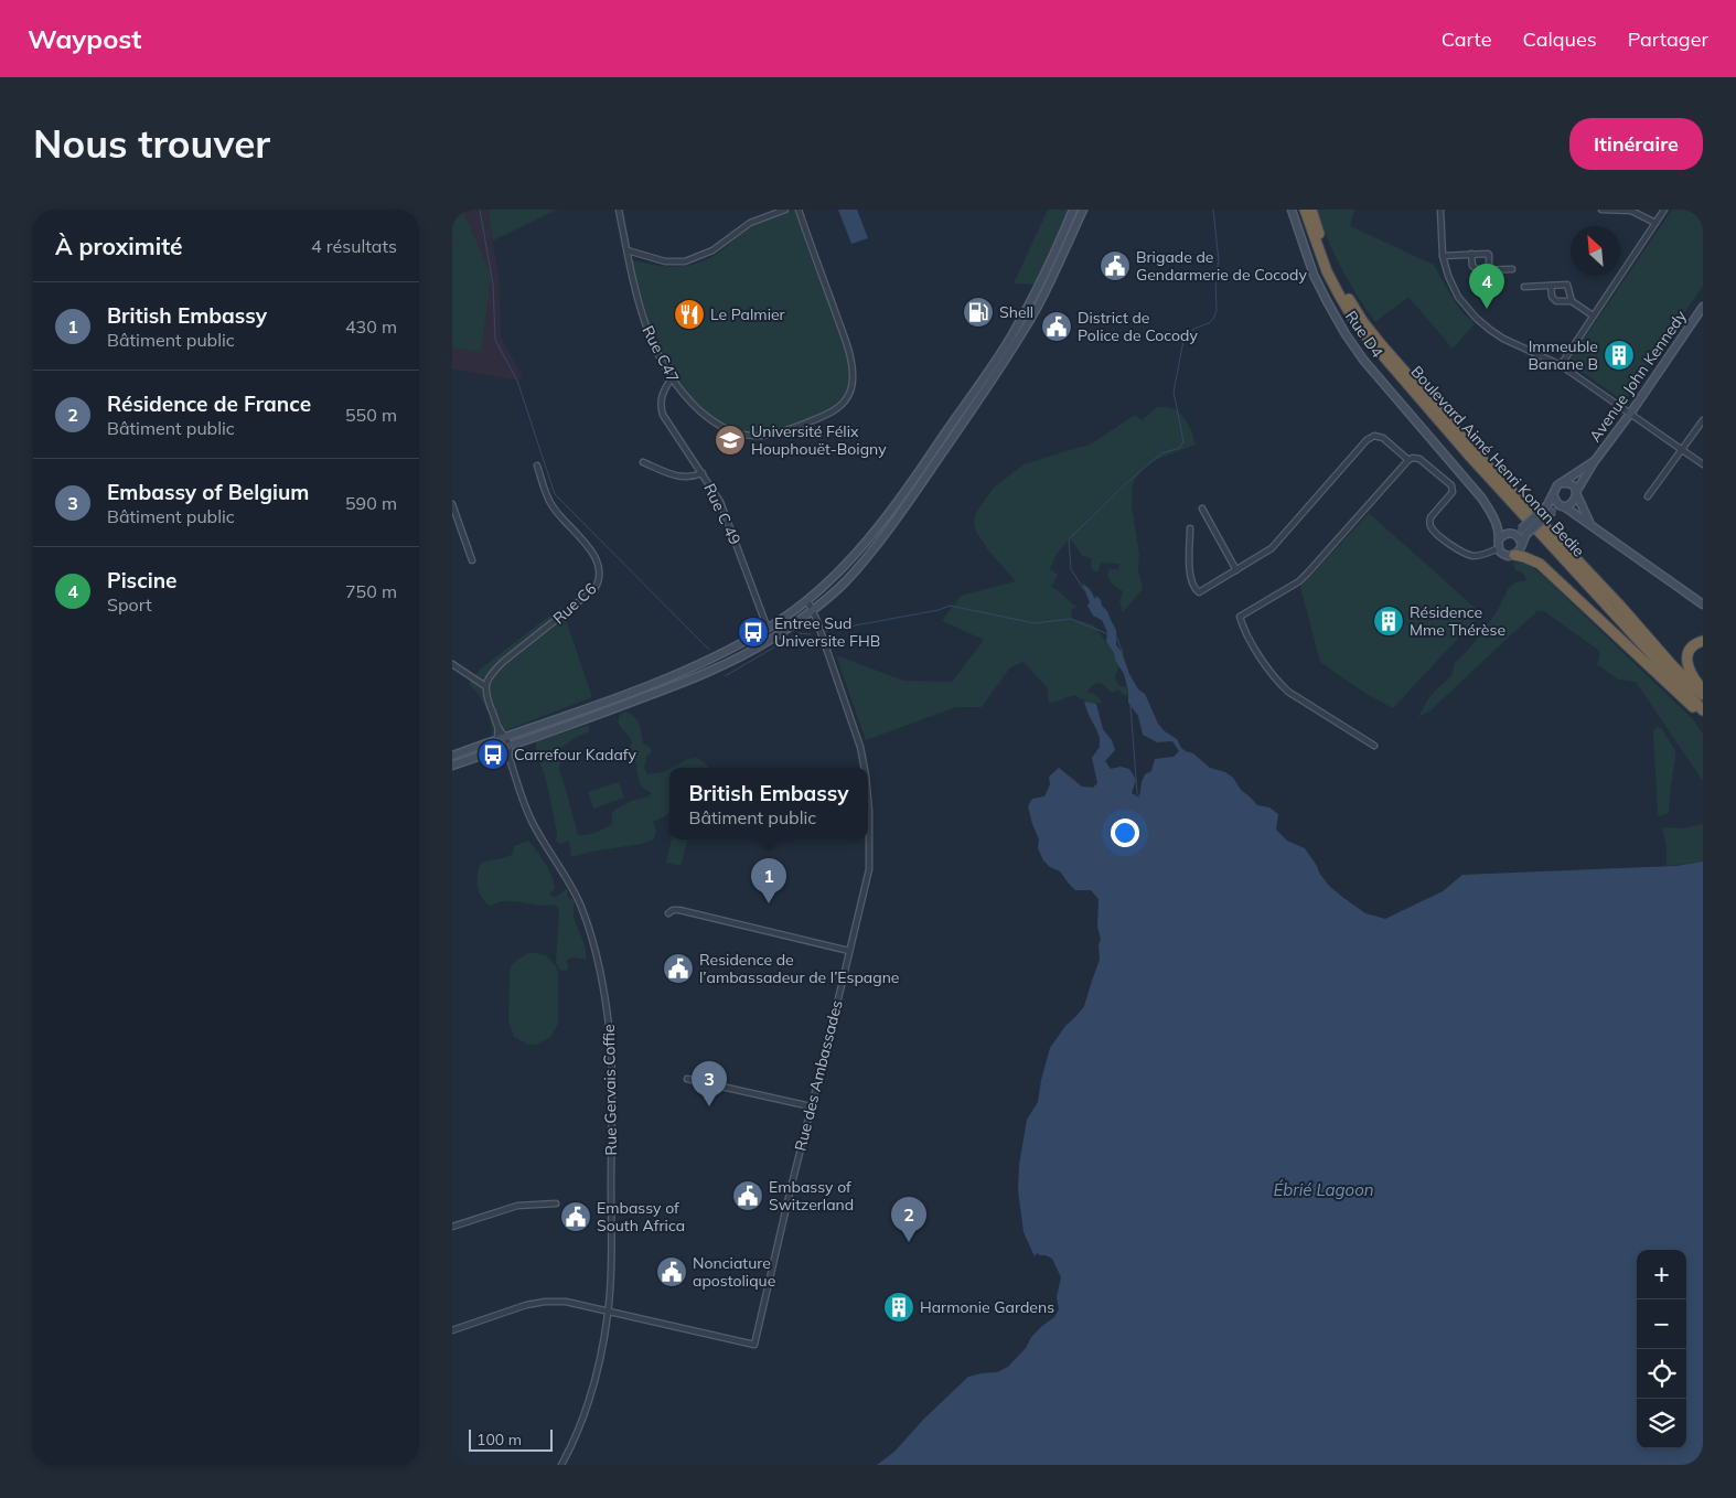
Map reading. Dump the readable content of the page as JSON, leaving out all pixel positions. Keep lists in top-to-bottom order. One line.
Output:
{"streets":{"highway":["Boulevard Aimé Henri Konan Bedie"],"main road":["Rue D4","Avenue John Kennedy"],"street":["Rue C47","Rue C 49","Rue C6","Rue des Ambassades","Rue Gervais Coffie"]},"crossings":[["Rue D4","Avenue John Kennedy"],["Rue C47","Rue C 49"],["Rue des Ambassades","Rue Gervais Coffie"]],"water":["Ébrié Lagoon"],"places":{"public building":["Brigade de Gendarmerie de Cocody","District de Police de Cocody","Residence de l’ambassadeur de l’Espagne","Embassy of Switzerland","Embassy of South Africa","Nonciature apostolique"],"fuel station":["Shell"],"restaurant":["Le Palmier"],"building":["Immeuble Banane B","Résidence Mme Thérèse","Harmonie Gardens"],"school or university":["Université Félix Houphouët-Boigny"],"bus stop":["Entree Sud Universite FHB","Carrefour Kadafy"]},"scale_bar":"100 m","north":"top left","page":{"header":"Waypost","nav":["Carte","Calques","Partager"],"buttons":"Itinéraire","title":"Nous trouver","heading":["À proximité","4 résultats"],"pins":["4","1","3","2"],"list":[{"mark":"1","name":"British Embassy","note":"Bâtiment public","value":"430 m"},{"mark":"2","name":"Résidence de France","note":"Bâtiment public","value":"550 m"},{"mark":"3","name":"Embassy of Belgium","note":"Bâtiment public","value":"590 m"},{"mark":"4","name":"Piscine","note":"Sport","value":"750 m"}],"popup":["British Embassy","Bâtiment public"],"map_buttons":["+","−"],"scale":"100 m"}}
